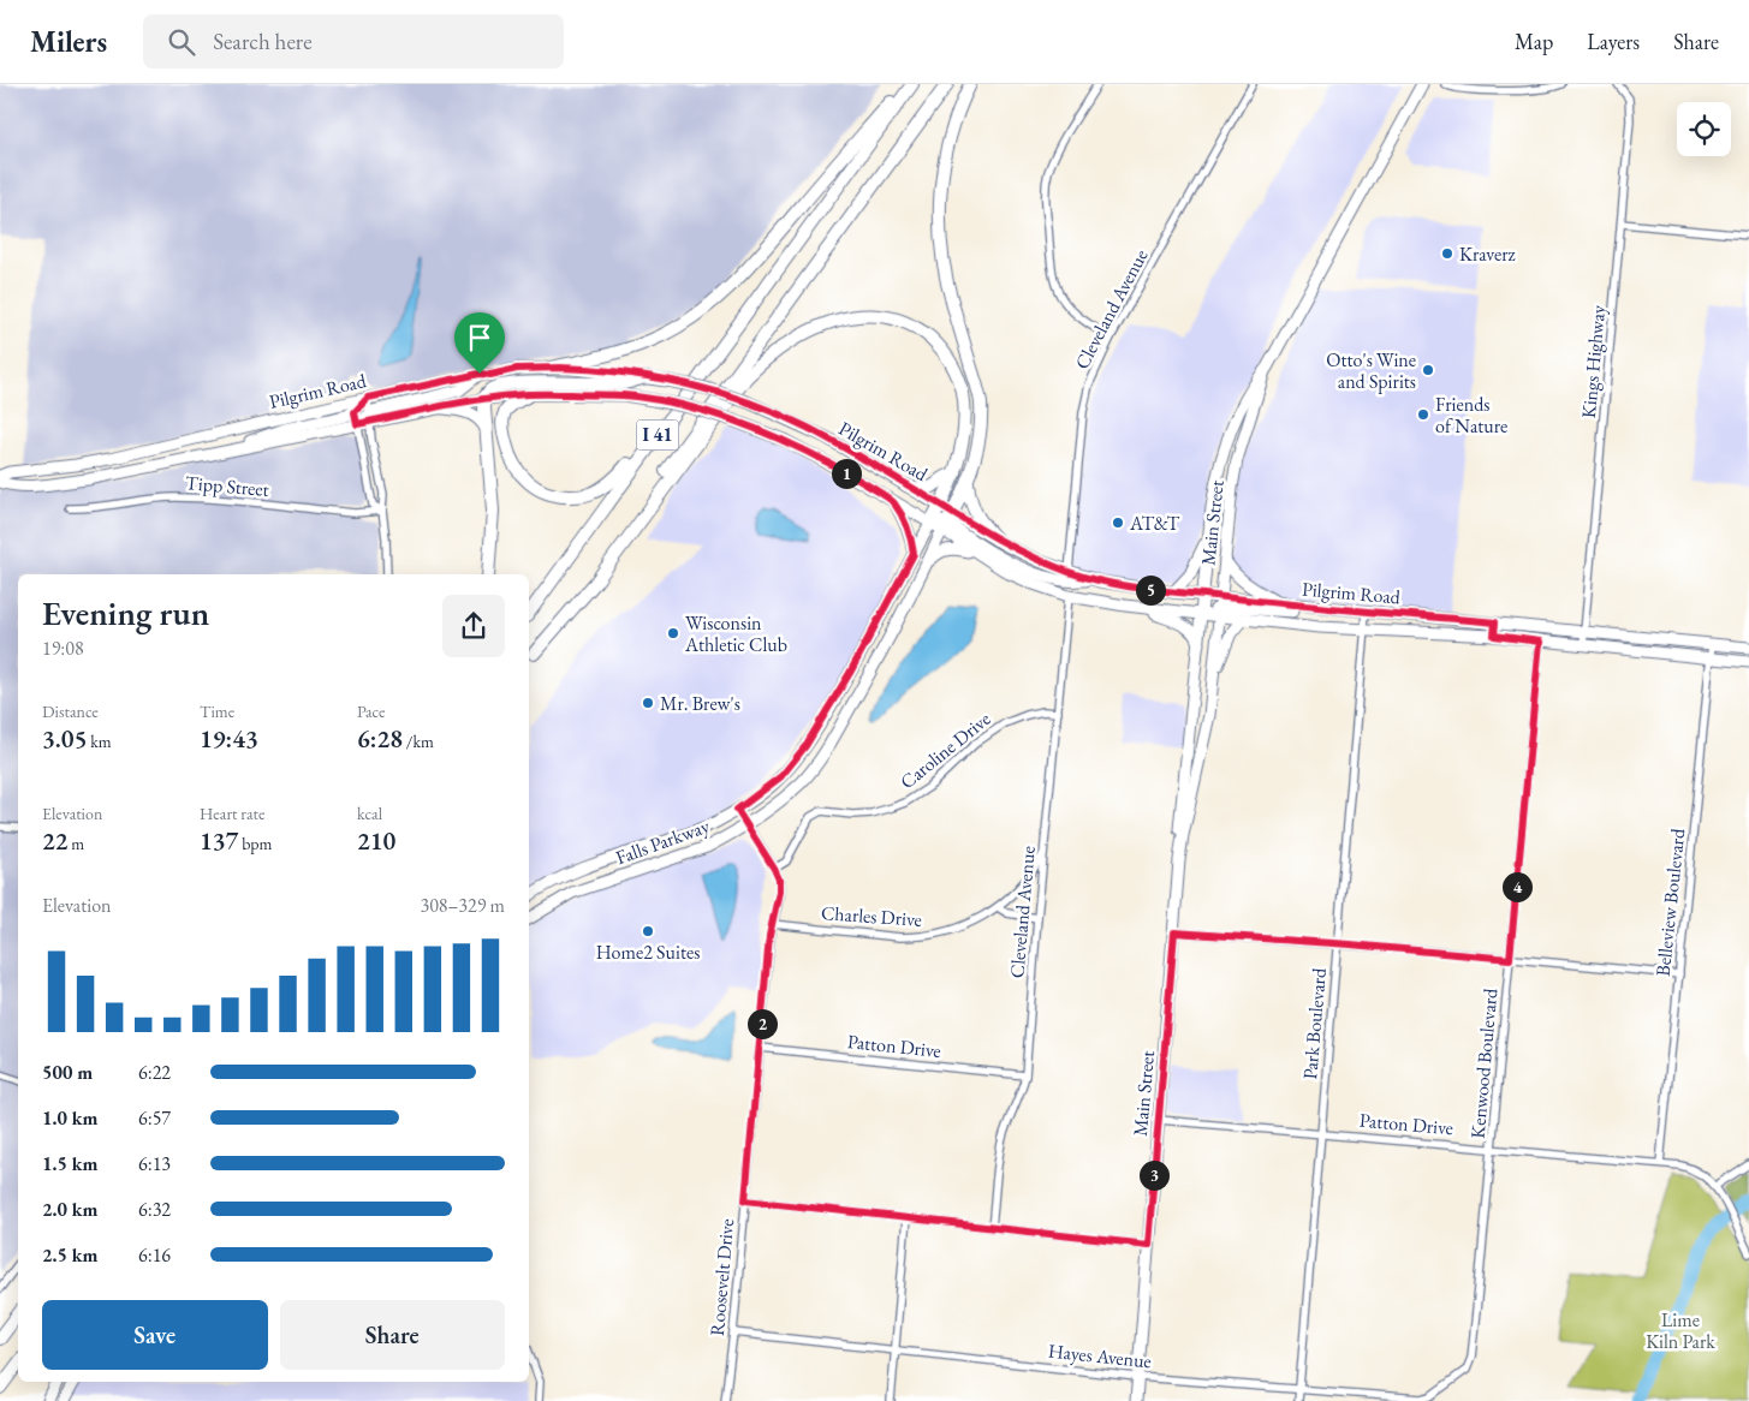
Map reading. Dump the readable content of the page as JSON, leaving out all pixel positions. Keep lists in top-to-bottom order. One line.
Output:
{"streets":{"highway":["I 41"],"street":["Cleveland Avenue","Kings Highway","Pilgrim Road","Tipp Street","Main Street","Caroline Drive","Falls Parkway","Belleview Boulevard","Charles Drive","Park Boulevard","Patton Drive","Kenwood Boulevard","Roosevelt Drive","Hayes Avenue"]},"crossings":[["Cleveland Avenue","Pilgrim Road"],["Cleveland Avenue","Caroline Drive"],["Cleveland Avenue","Charles Drive"],["Cleveland Avenue","Patton Drive"],["Kings Highway","Pilgrim Road"],["Pilgrim Road","Main Street"],["Pilgrim Road","Falls Parkway"],["Pilgrim Road","Belleview Boulevard"],["Pilgrim Road","Park Boulevard"],["Pilgrim Road","Kenwood Boulevard"],["Main Street","Patton Drive"],["Main Street","Hayes Avenue"],["Caroline Drive","Roosevelt Drive"],["Falls Parkway","Roosevelt Drive"],["Belleview Boulevard","Patton Drive"],["Charles Drive","Roosevelt Drive"],["Park Boulevard","Patton Drive"],["Park Boulevard","Hayes Avenue"],["Patton Drive","Kenwood Boulevard"],["Patton Drive","Roosevelt Drive"],["Kenwood Boulevard","Hayes Avenue"],["Roosevelt Drive","Hayes Avenue"]],"parks":["Lime Kiln Park"],"places":["Kraverz","Otto's Wine and Spirits","Friends of Nature","AT&T","Wisconsin Athletic Club","Mr. Brew's","Home2 Suites"],"page":{"header":"Milers","search":"Search here","nav":["Map","Layers","Share"],"pins":["1","5","4","2","3"],"heading":["Evening run","19:08"],"stats":[["Distance","3.05 km"],["Time","19:43"],["Pace","6:28 /km"],["Elevation","22 m"],["Heart rate","137 bpm"],["kcal","210"]],"chart":["Elevation","308–329 m"],"list":[{"name":"500 m","note":"6:22"},{"name":"1.0 km","note":"6:57"},{"name":"1.5 km","note":"6:13"},{"name":"2.0 km","note":"6:32"},{"name":"2.5 km","note":"6:16"}],"buttons":["Save","Share"]}}
